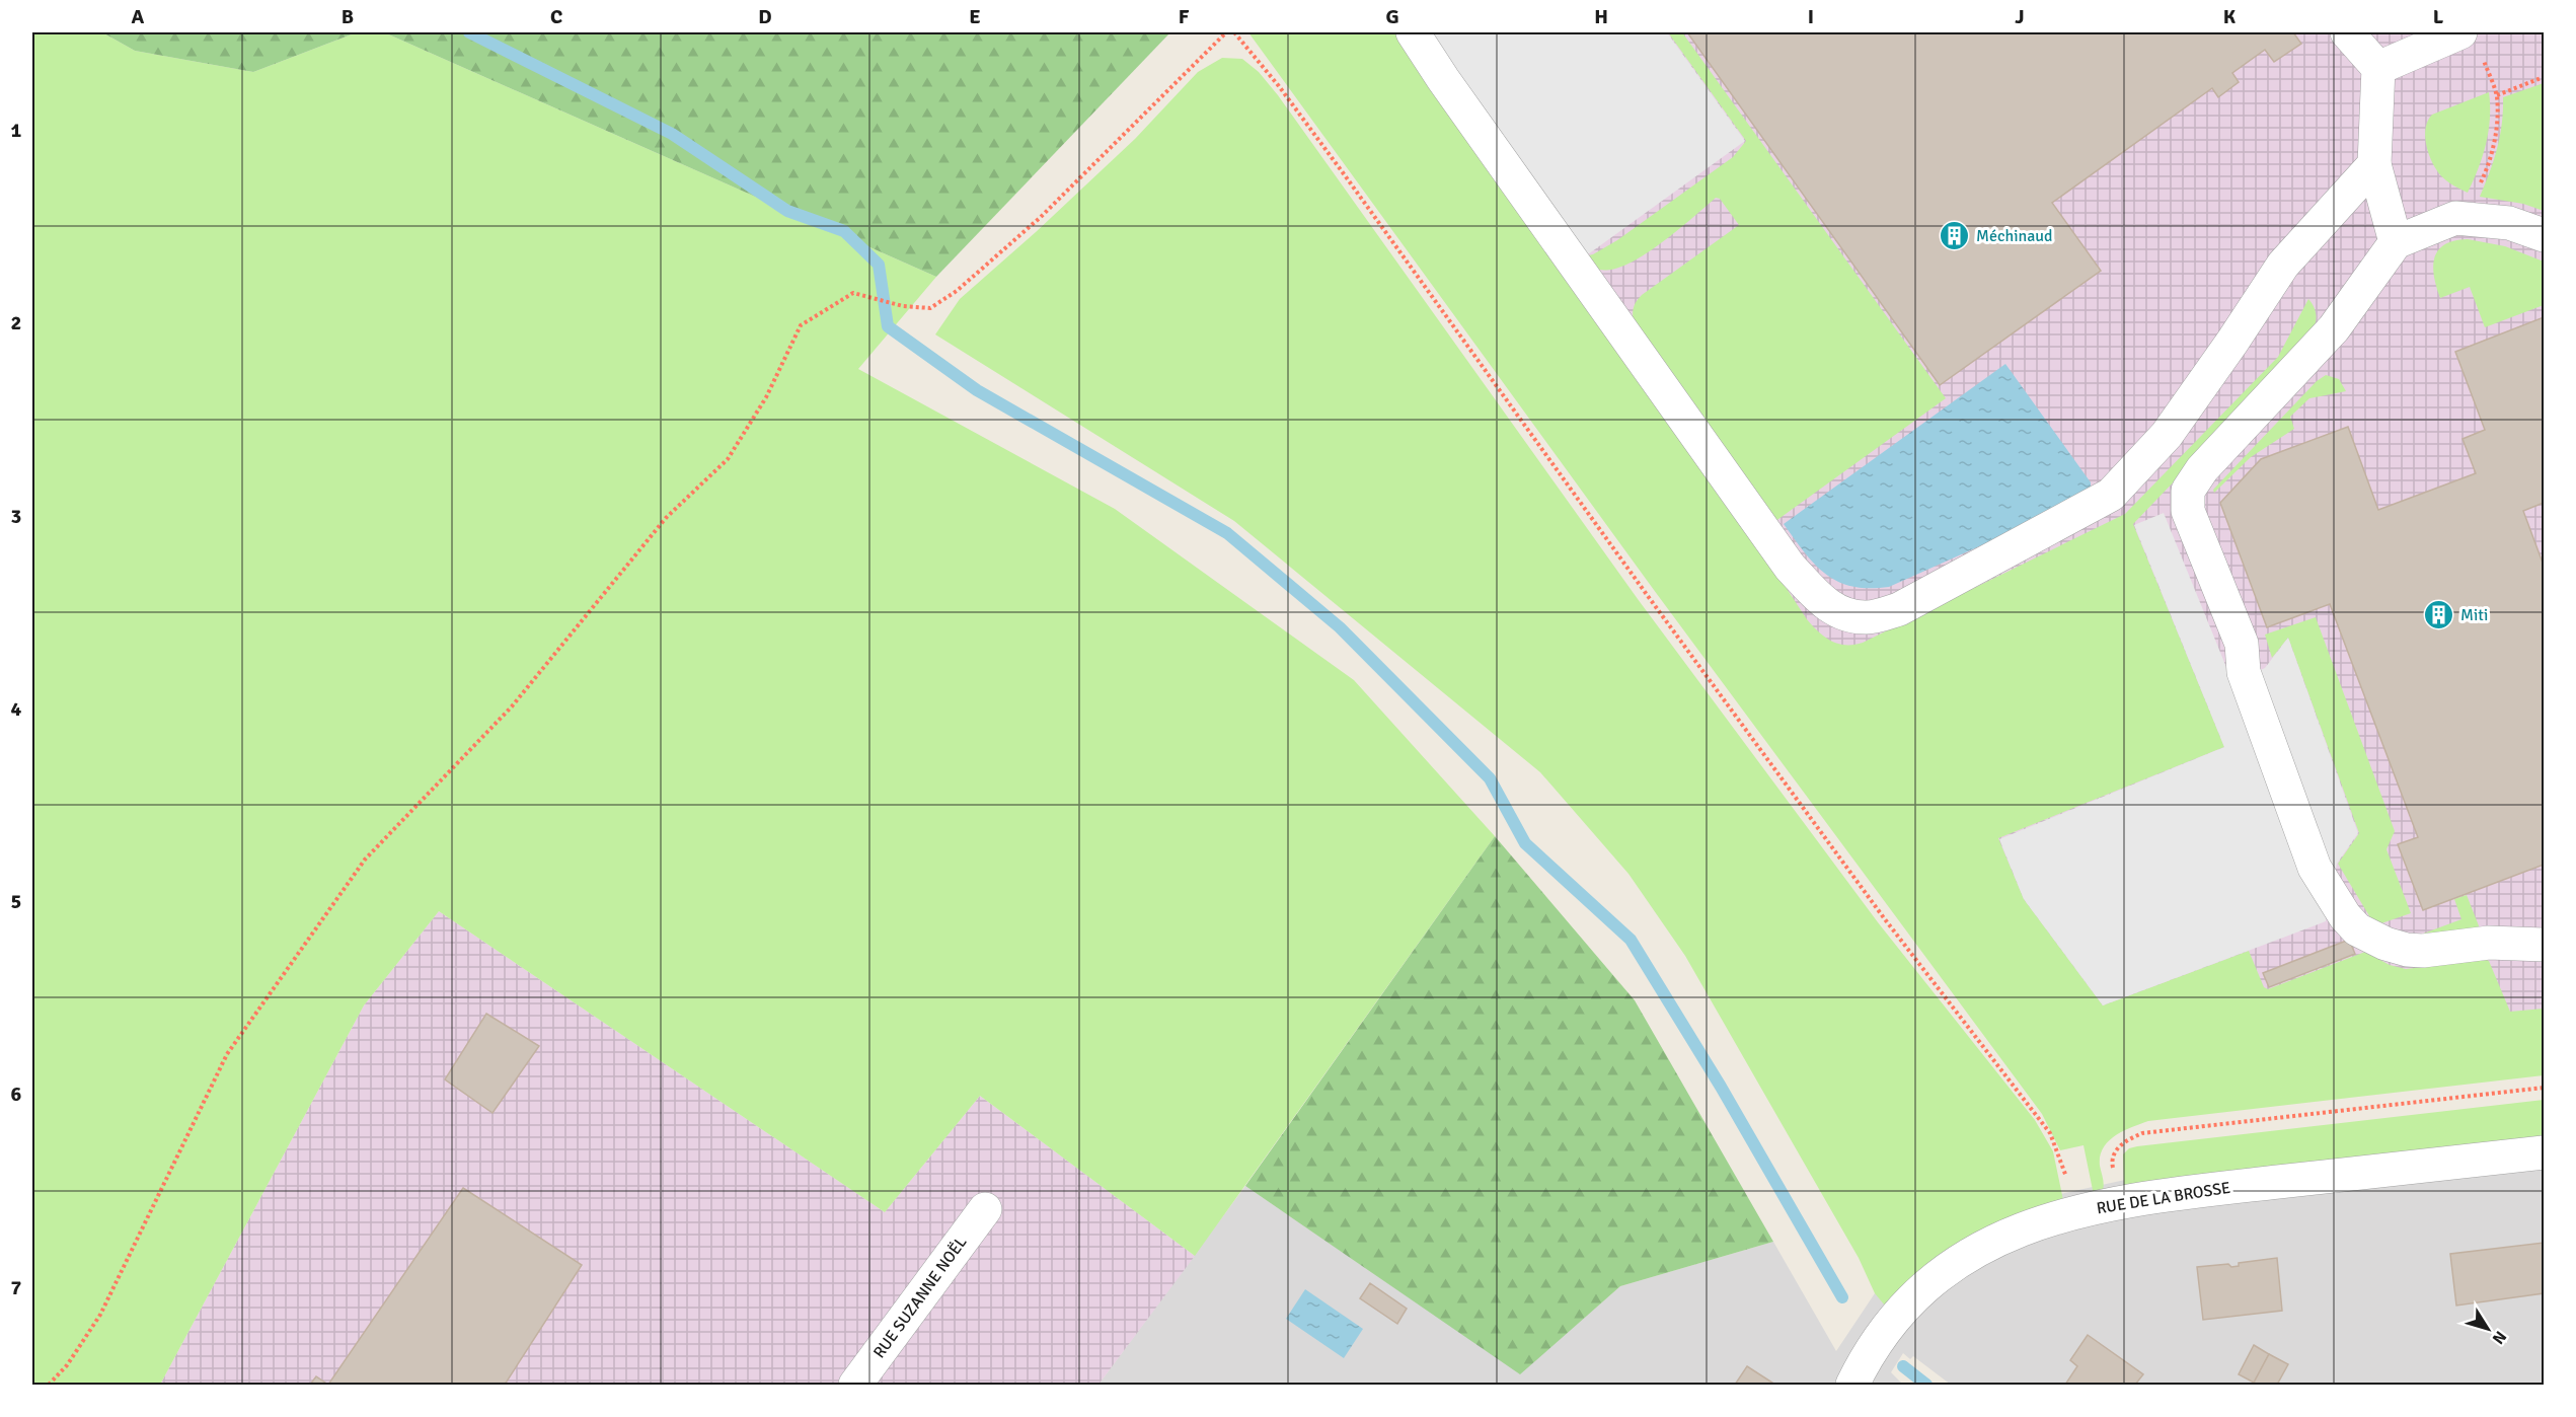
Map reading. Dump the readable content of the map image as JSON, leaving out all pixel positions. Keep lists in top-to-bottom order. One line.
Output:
{"streets":{"street":["RUE DE LA BROSSE","RUE SUZANNE NOËL"]},"places":{"building":["Méchinaud","Miti"]},"north":"bottom right","grid":{"columns":["A","B","C","D","E","F","G","H","I","J","K","L"],"rows":["1","2","3","4","5","6","7"]}}
